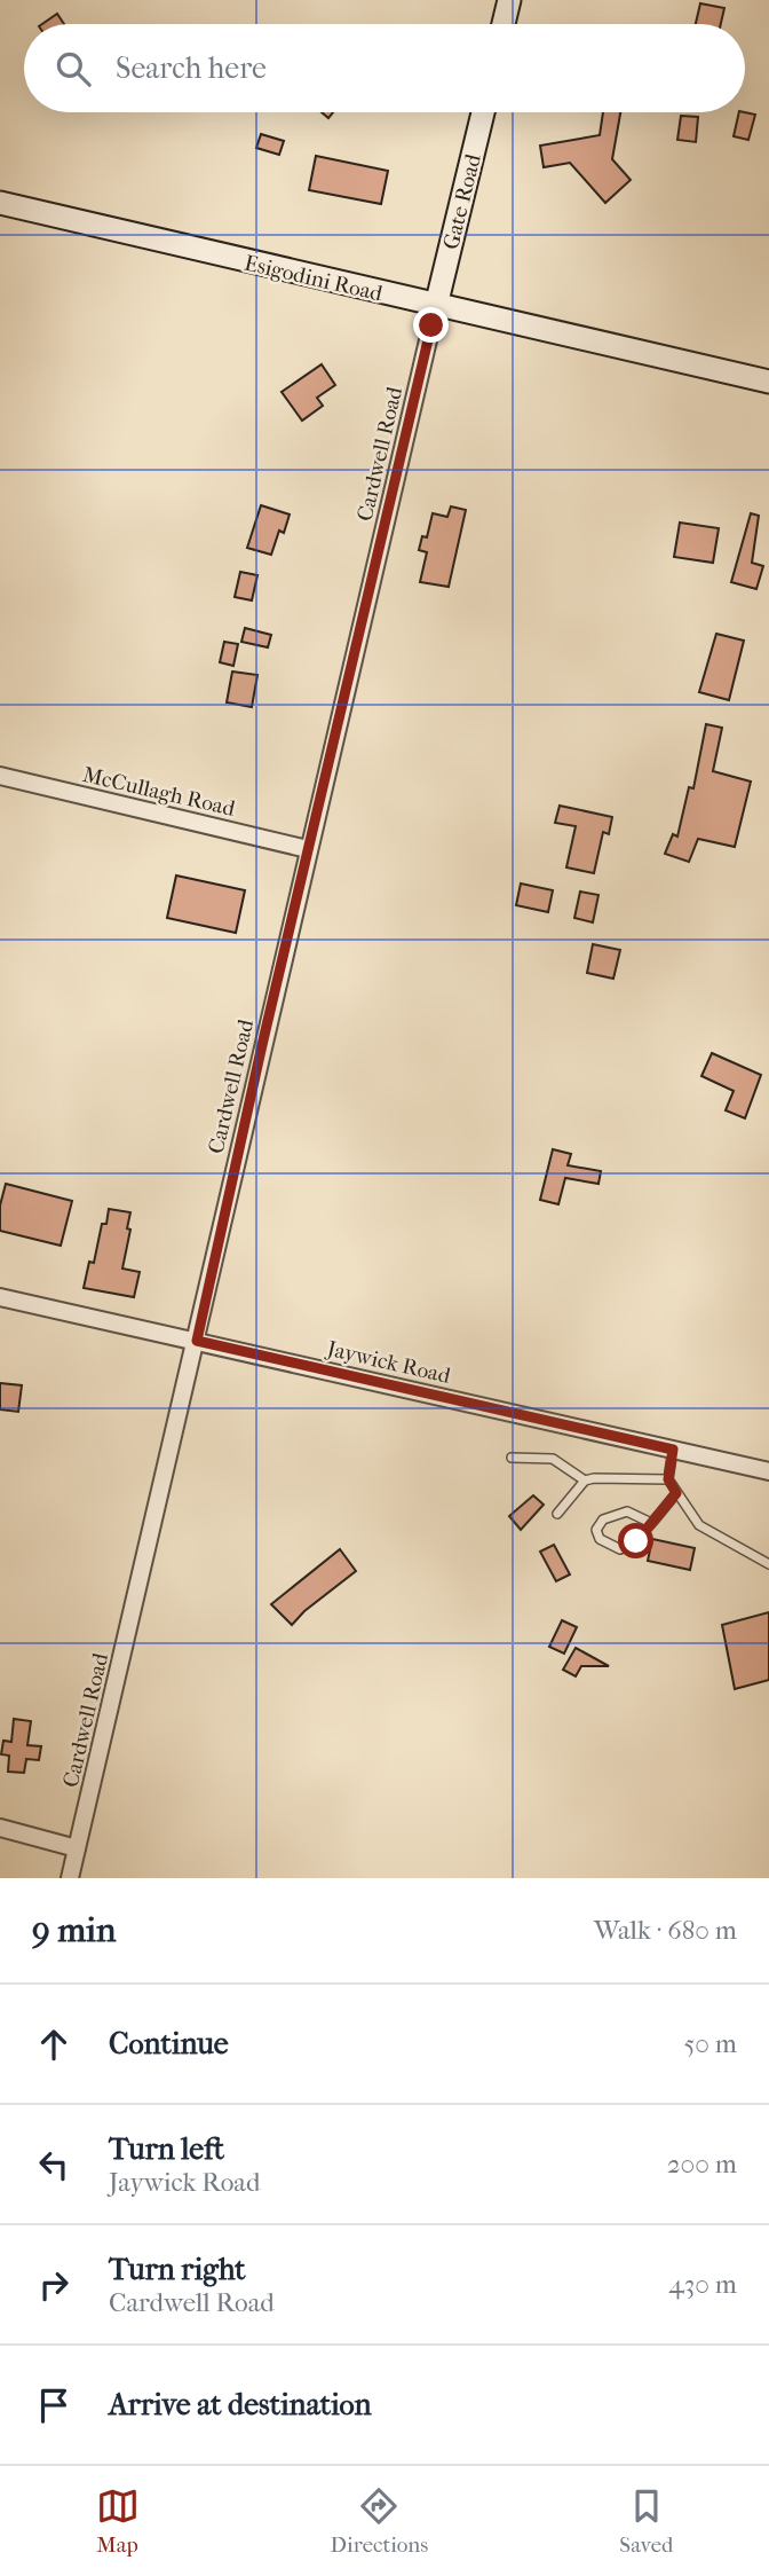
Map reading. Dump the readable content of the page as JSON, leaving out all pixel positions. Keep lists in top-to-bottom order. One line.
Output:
{"streets":{"main road":["Gate Road","Esigodini Road"],"street":["Cardwell Road","McCullagh Road","Jaywick Road"]},"crossings":[["Gate Road","Esigodini Road"],["Gate Road","Cardwell Road"],["Esigodini Road","Cardwell Road"],["Cardwell Road","McCullagh Road"],["Cardwell Road","Jaywick Road"]],"page":{"search":"Search here","heading":["9 min","Walk · 680 m"],"list":[["Continue","50 m"],["Turn left","Jaywick Road","200 m"],["Turn right","Cardwell Road","430 m"],"Arrive at destination"],"nav":["Map","Directions","Saved"]}}
